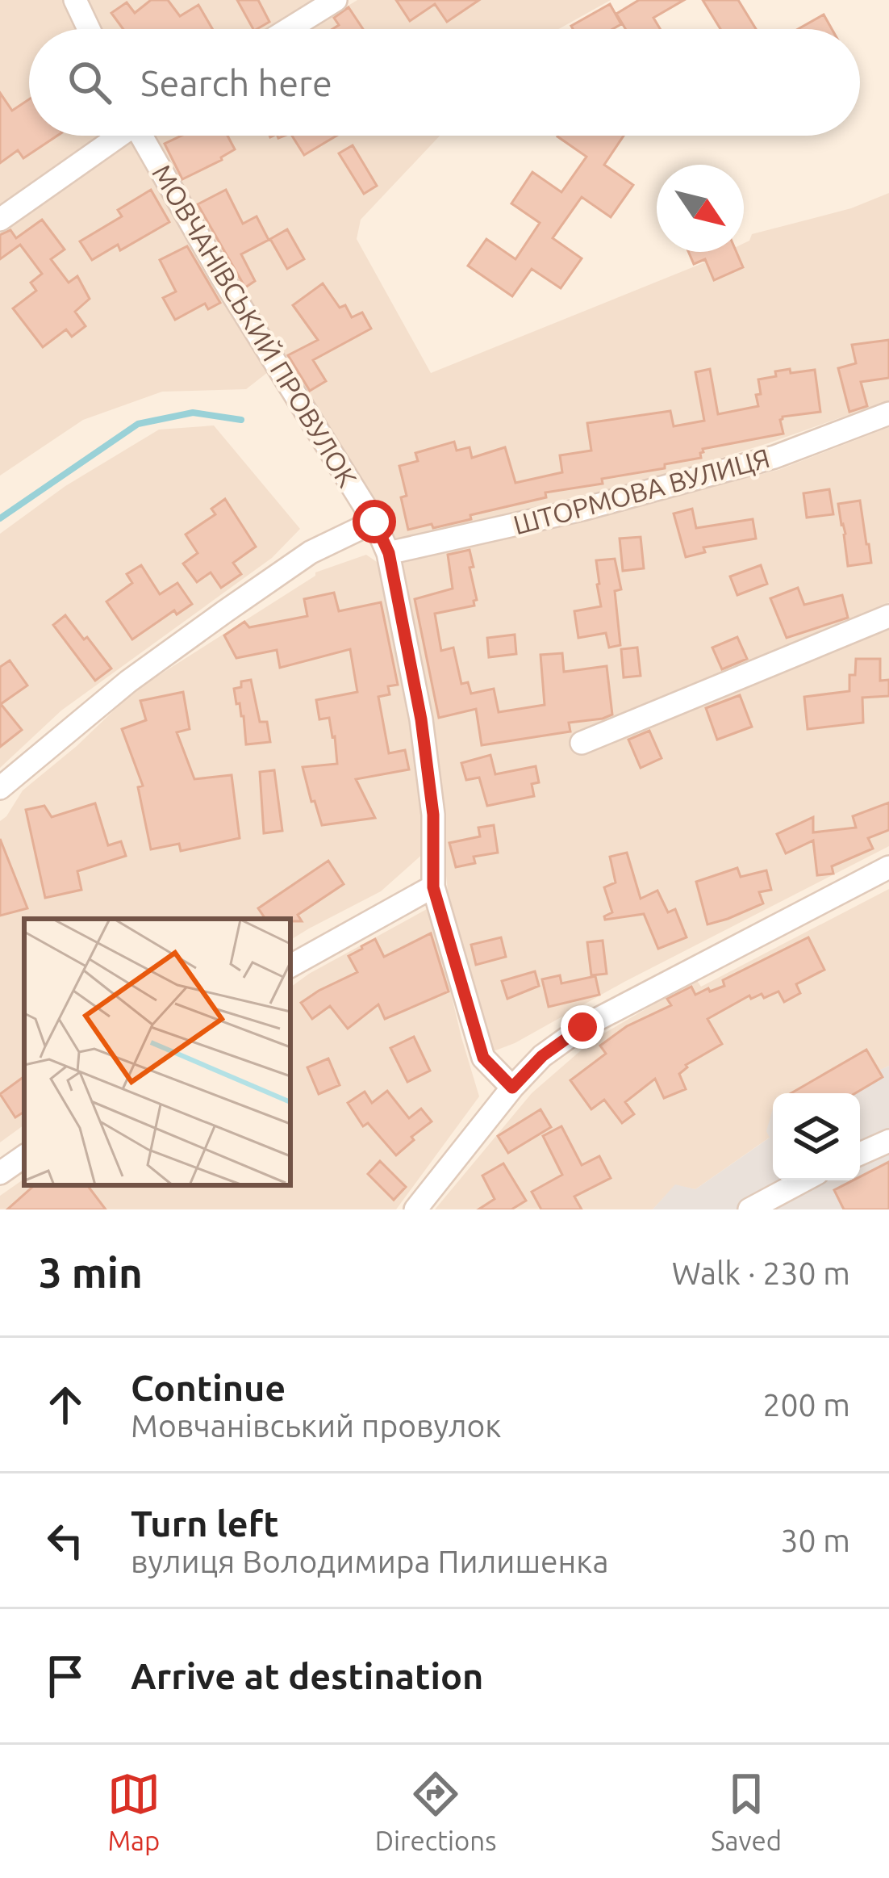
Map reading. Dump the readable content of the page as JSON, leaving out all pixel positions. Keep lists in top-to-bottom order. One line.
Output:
{"streets":{"street":["МОВЧАНІВСЬКИЙ ПРОВУЛОК","ШТОРМОВА ВУЛИЦЯ"]},"crossings":[["МОВЧАНІВСЬКИЙ ПРОВУЛОК","ШТОРМОВА ВУЛИЦЯ"]],"north":"bottom right","page":{"search":"Search here","heading":["3 min","Walk · 230 m"],"list":[["Continue","Мовчанівський провулок","200 m"],["Turn left","вулиця Володимира Пилишенка","30 m"],"Arrive at destination"],"nav":["Map","Directions","Saved"]}}
